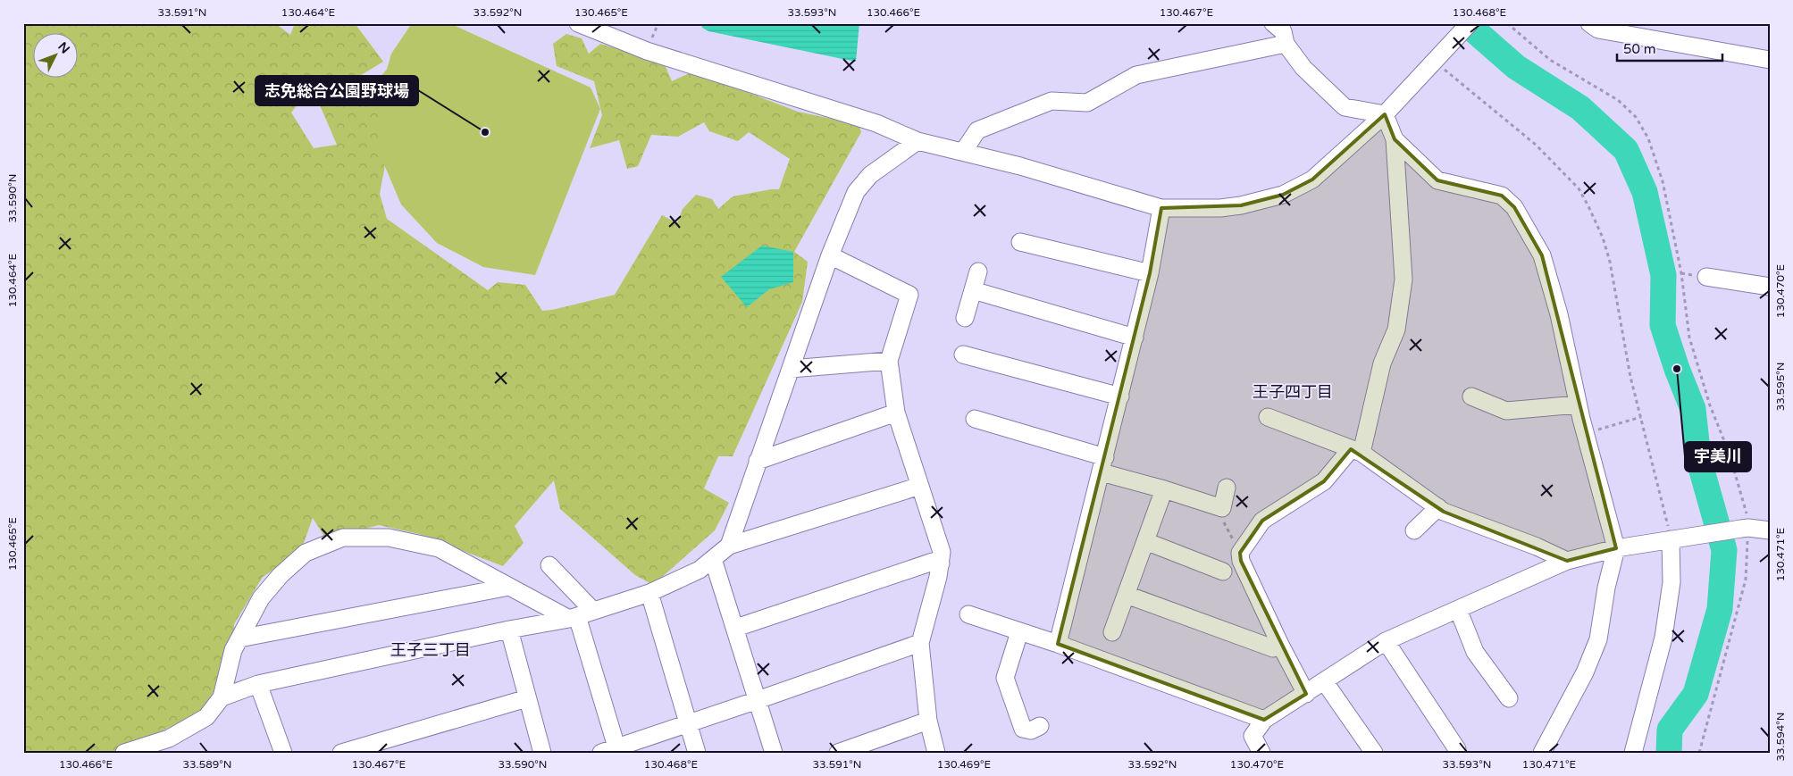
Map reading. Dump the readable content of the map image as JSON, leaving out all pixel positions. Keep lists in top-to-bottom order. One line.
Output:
{"districts":["王子四丁目","王子三丁目"],"places":["志免総合公園野球場","宇美川"],"scale_bar":"50 m","north":"top right","coordinates":["33.591°N","130.464°E","33.592°N","130.465°E","33.593°N","130.466°E","130.467°E","130.468°E","33.590°N","130.470°E","33.595°N","130.471°E","33.594°N","33.589°N","130.469°E"]}
